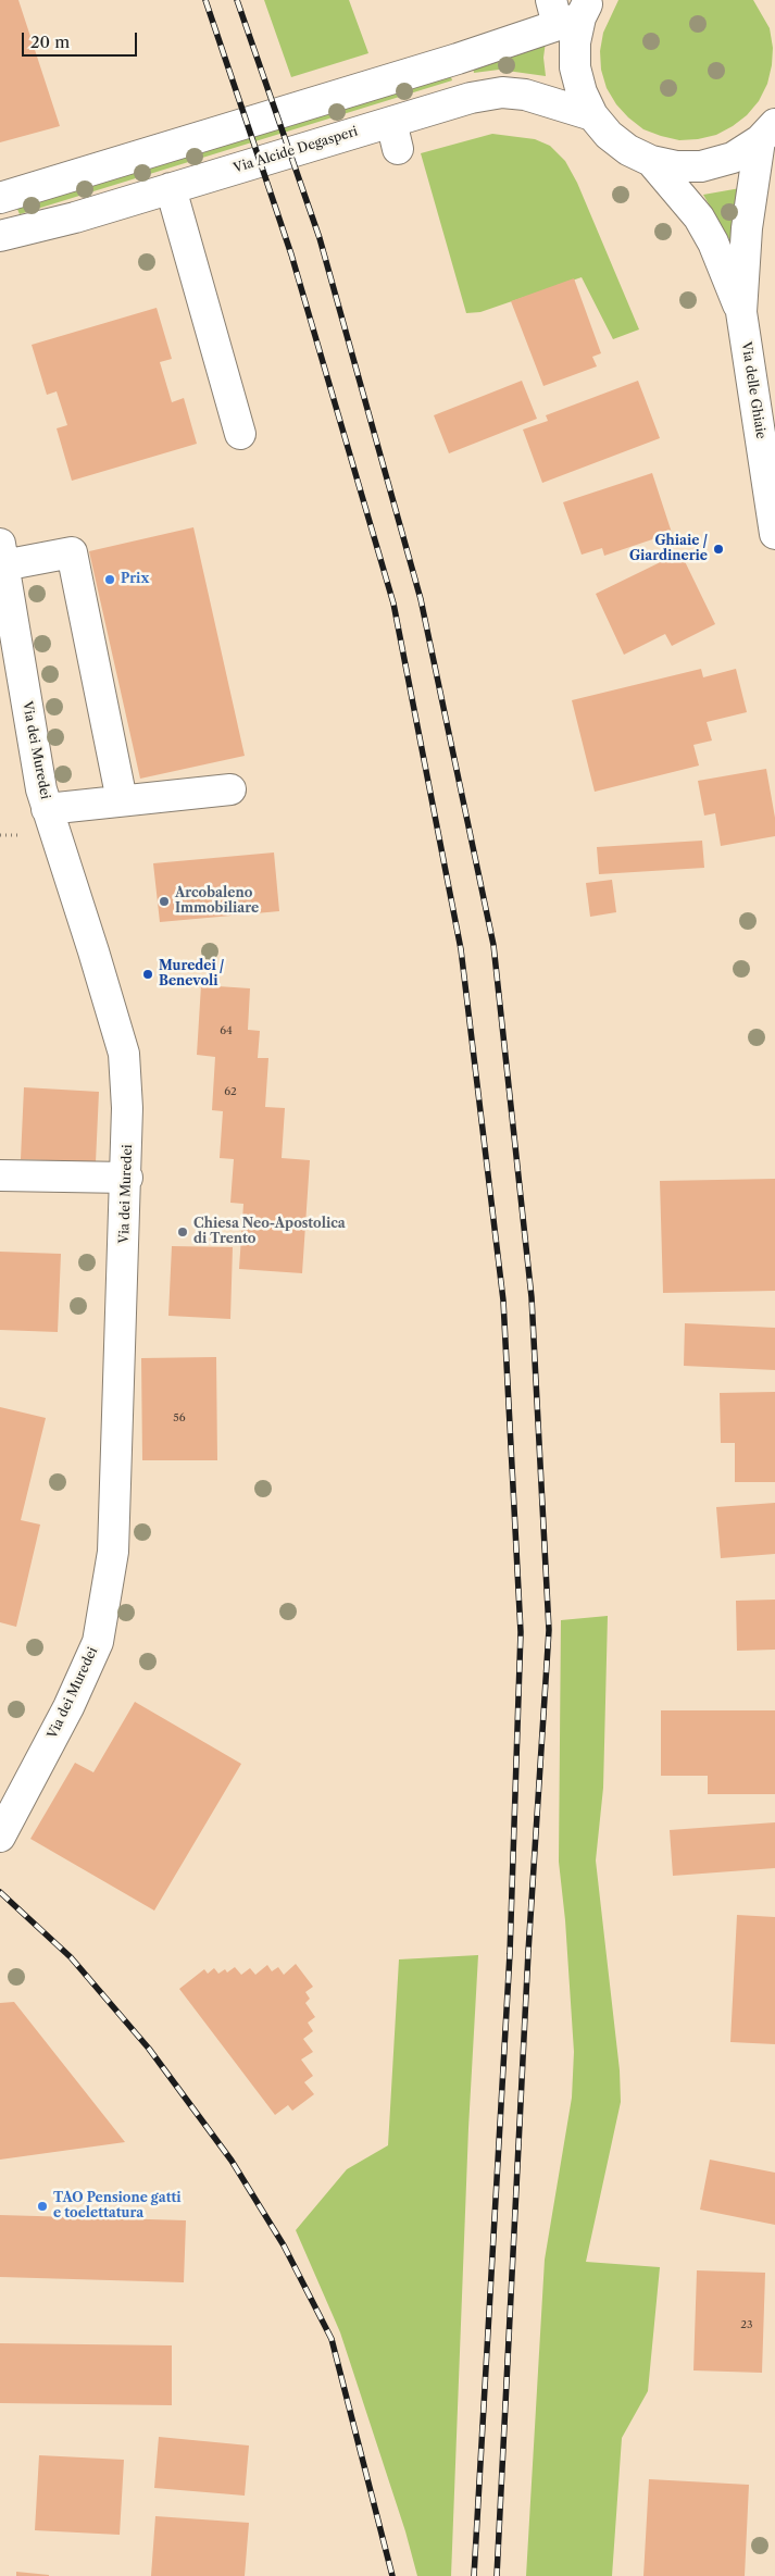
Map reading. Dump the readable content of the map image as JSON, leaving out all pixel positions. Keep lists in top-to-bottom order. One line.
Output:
{"streets":{"street":["Via Alcide Degasperi","Via delle Ghiaie","Via dei Muredei"]},"places":["Ghiaie / Giardinerie","Prix","Arcobaleno Immobiliare","Muredei / Benevoli","Chiesa Neo-Apostolica di Trento","TAO Pensione gatti e toelettatura"],"house_numbers":["64","62","56","23"],"scale_bar":"20 m"}
